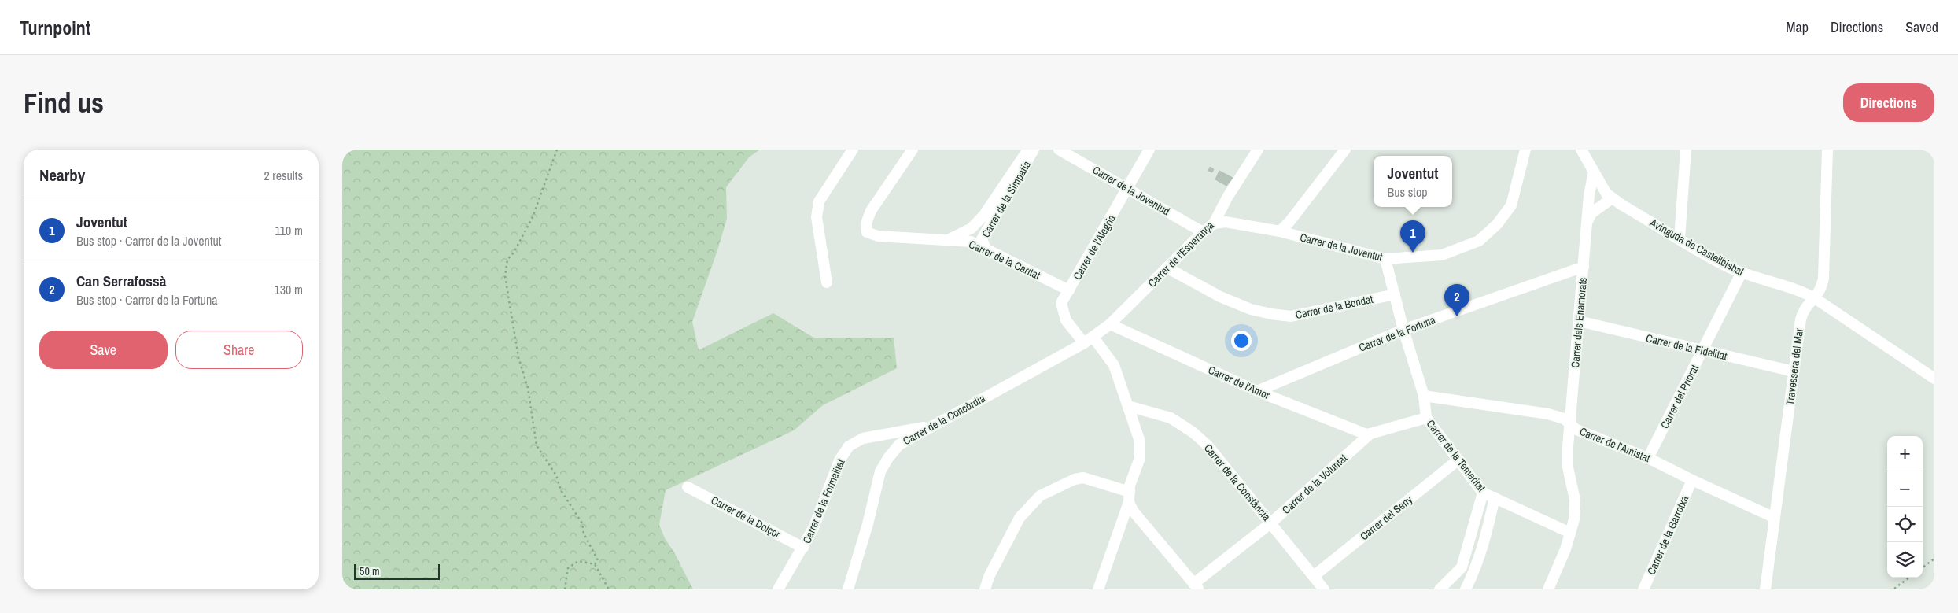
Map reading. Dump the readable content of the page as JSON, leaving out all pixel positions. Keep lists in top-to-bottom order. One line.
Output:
{"streets":{"street":["Carrer de la Joventud","Carrer de la Simpatia","Carrer de l'Alegria","Carrer de la Joventut","Avinguda de Castellbisbal","Carrer de l'Esperança","Carrer de la Caritat","Carrer de la Bondat","Carrer dels Enamorats","Carrer de la Fortuna","Carrer de la Fidelitat","Travessera del Mar","Carrer de l'Amor","Carrer del Priorat","Carrer de la Concòrdia","Carrer de l'Amistat","Carrer de la Temeritat","Carrer de la Constància","Carrer de la Voluntat","Carrer de la Formalitat","Carrer de la Dolçor","Carrer del Seny","Carrer de la Garrotxa"]},"crossings":[["Carrer de la Joventud","Carrer de l'Alegria"],["Carrer de la Joventud","Carrer de l'Esperança"],["Carrer de la Simpatia","Carrer de la Caritat"],["Carrer de l'Alegria","Carrer de l'Esperança"],["Carrer de l'Alegria","Carrer de la Caritat"],["Carrer de l'Alegria","Carrer de la Concòrdia"],["Carrer de l'Alegria","Carrer de la Constància"],["Carrer de la Joventut","Carrer de l'Esperança"],["Carrer de la Joventut","Carrer de la Temeritat"],["Avinguda de Castellbisbal","Carrer dels Enamorats"],["Avinguda de Castellbisbal","Travessera del Mar"],["Avinguda de Castellbisbal","Carrer del Priorat"],["Carrer de l'Esperança","Carrer de la Bondat"],["Carrer de l'Esperança","Carrer de l'Amor"],["Carrer de l'Esperança","Carrer de la Concòrdia"],["Carrer de la Bondat","Carrer de la Temeritat"],["Carrer dels Enamorats","Carrer de la Fortuna"],["Carrer dels Enamorats","Carrer de la Fidelitat"],["Carrer dels Enamorats","Carrer de l'Amistat"],["Carrer dels Enamorats","Carrer de la Temeritat"],["Carrer de la Fortuna","Carrer de l'Amor"],["Carrer de la Fortuna","Carrer de la Temeritat"],["Carrer de la Fidelitat","Travessera del Mar"],["Carrer de la Fidelitat","Carrer del Priorat"],["Travessera del Mar","Carrer de l'Amistat"],["Carrer de l'Amor","Carrer de la Voluntat"],["Carrer del Priorat","Carrer de l'Amistat"],["Carrer de la Concòrdia","Carrer de la Formalitat"],["Carrer de l'Amistat","Carrer de la Temeritat"],["Carrer de l'Amistat","Carrer de la Garrotxa"],["Carrer de la Temeritat","Carrer de la Voluntat"],["Carrer de la Temeritat","Carrer del Seny"],["Carrer de la Constància","Carrer de la Voluntat"],["Carrer de la Constància","Carrer del Seny"],["Carrer de la Formalitat","Carrer de la Dolçor"]],"scale_bar":"50 m","page":{"header":"Turnpoint","nav":["Map","Directions","Saved"],"buttons":["Directions",["Save","Share"]],"title":"Find us","heading":["Nearby","2 results"],"popup":["Joventut","Bus stop"],"list":[{"mark":"1","name":"Joventut","note":"Bus stop · Carrer de la Joventut","value":"110 m"},{"mark":"2","name":"Can Serrafossà","note":"Bus stop · Carrer de la Fortuna","value":"130 m"}],"pins":["1","2"],"map_buttons":["+","−"],"scale":"50 m"}}
